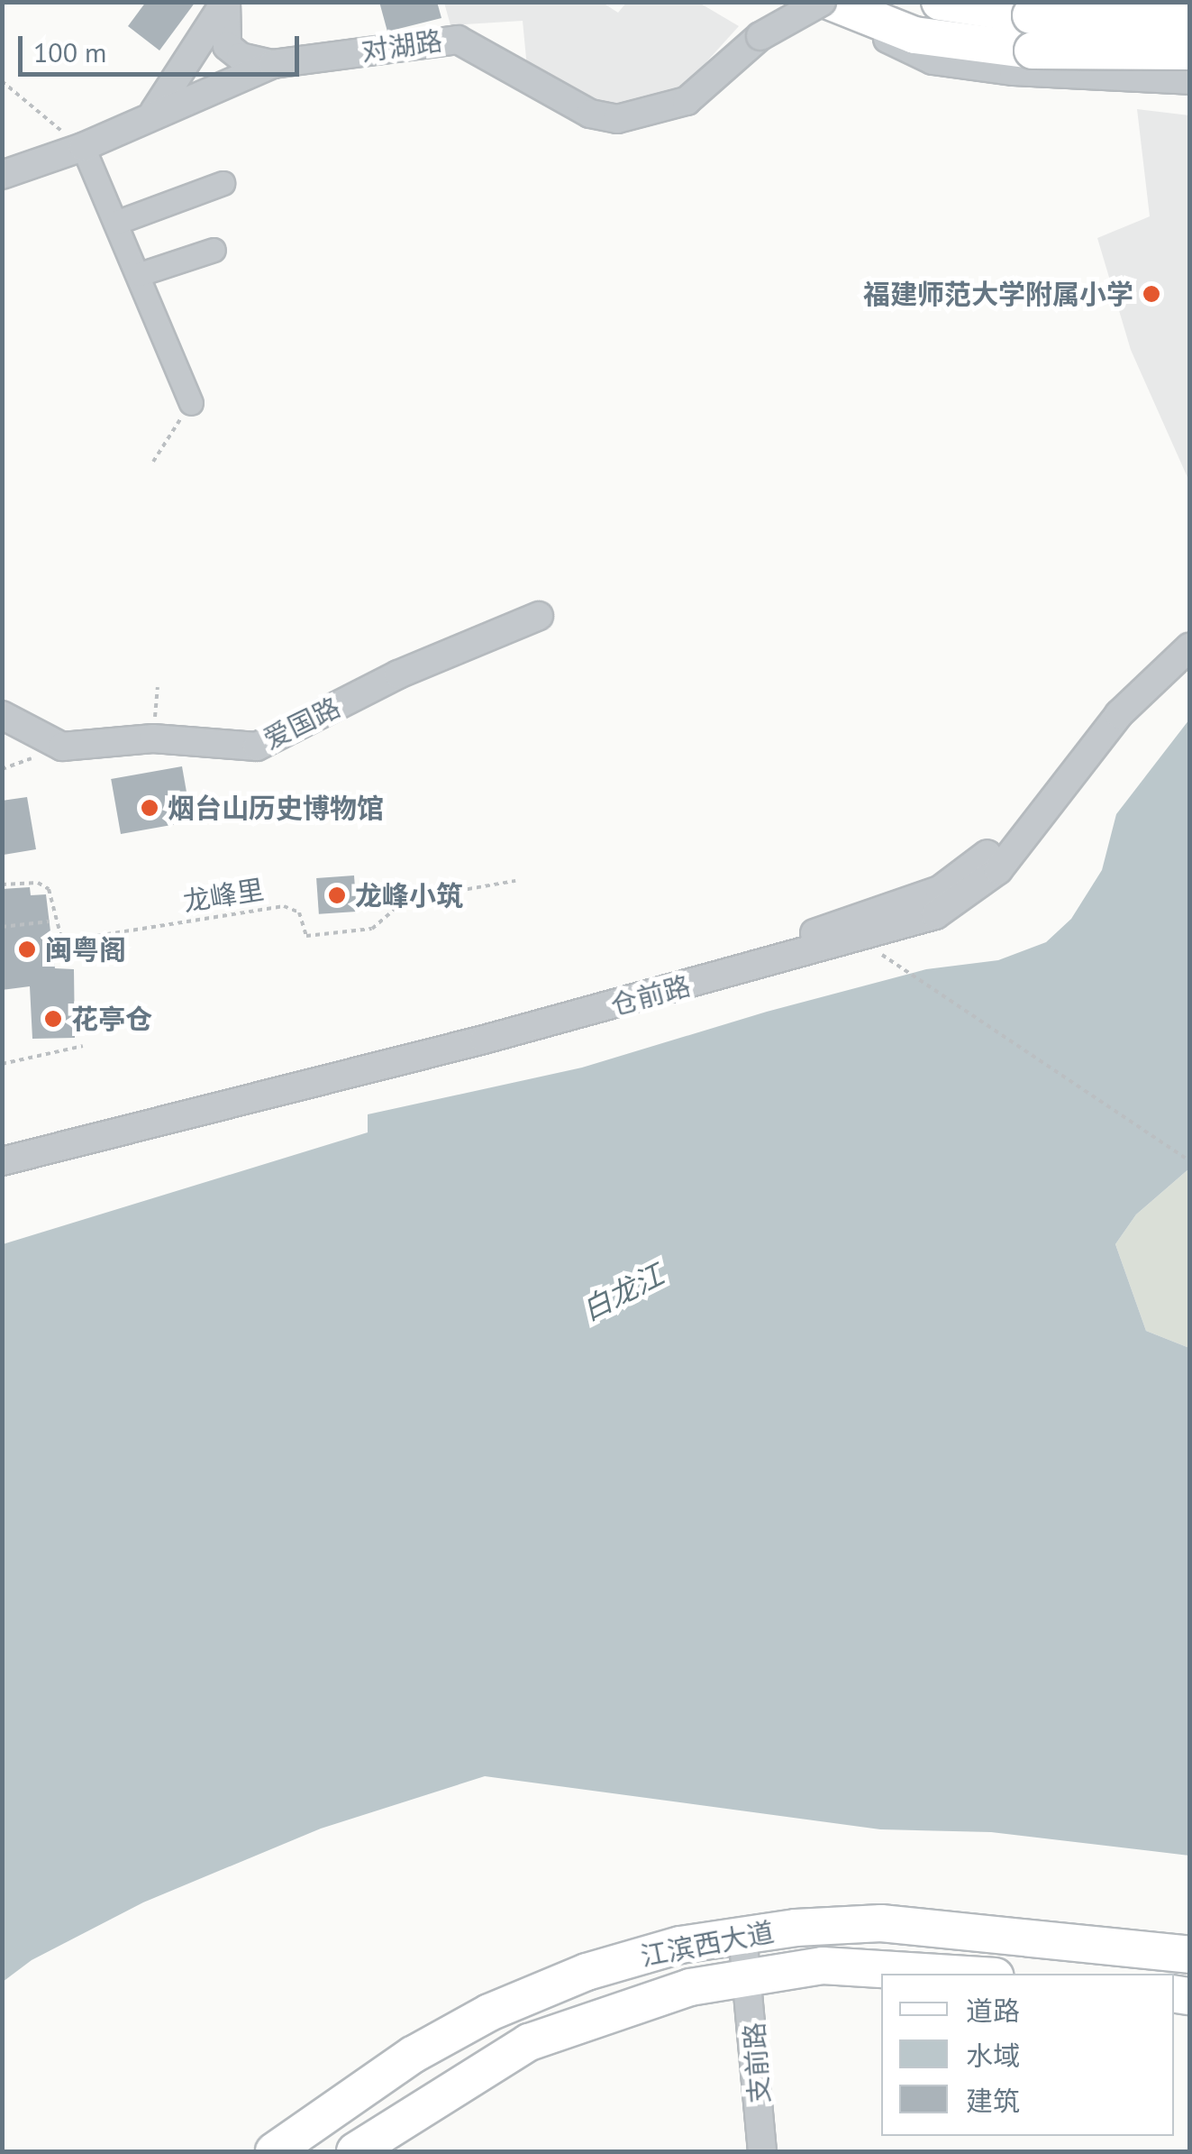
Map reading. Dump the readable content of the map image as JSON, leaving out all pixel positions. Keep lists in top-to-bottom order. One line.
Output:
{"streets":{"main road":["江滨西大道"],"street":["对湖路","爱国路","仓前路","支前路"],"path":["龙峰里"]},"crossings":[["江滨西大道","支前路"]],"water":["白龙江"],"places":["福建师范大学附属小学","烟台山历史博物馆","龙峰小筑","闽粤阁","花亭仓"],"legend":["道路","水域","建筑"],"scale_bar":"100 m"}
